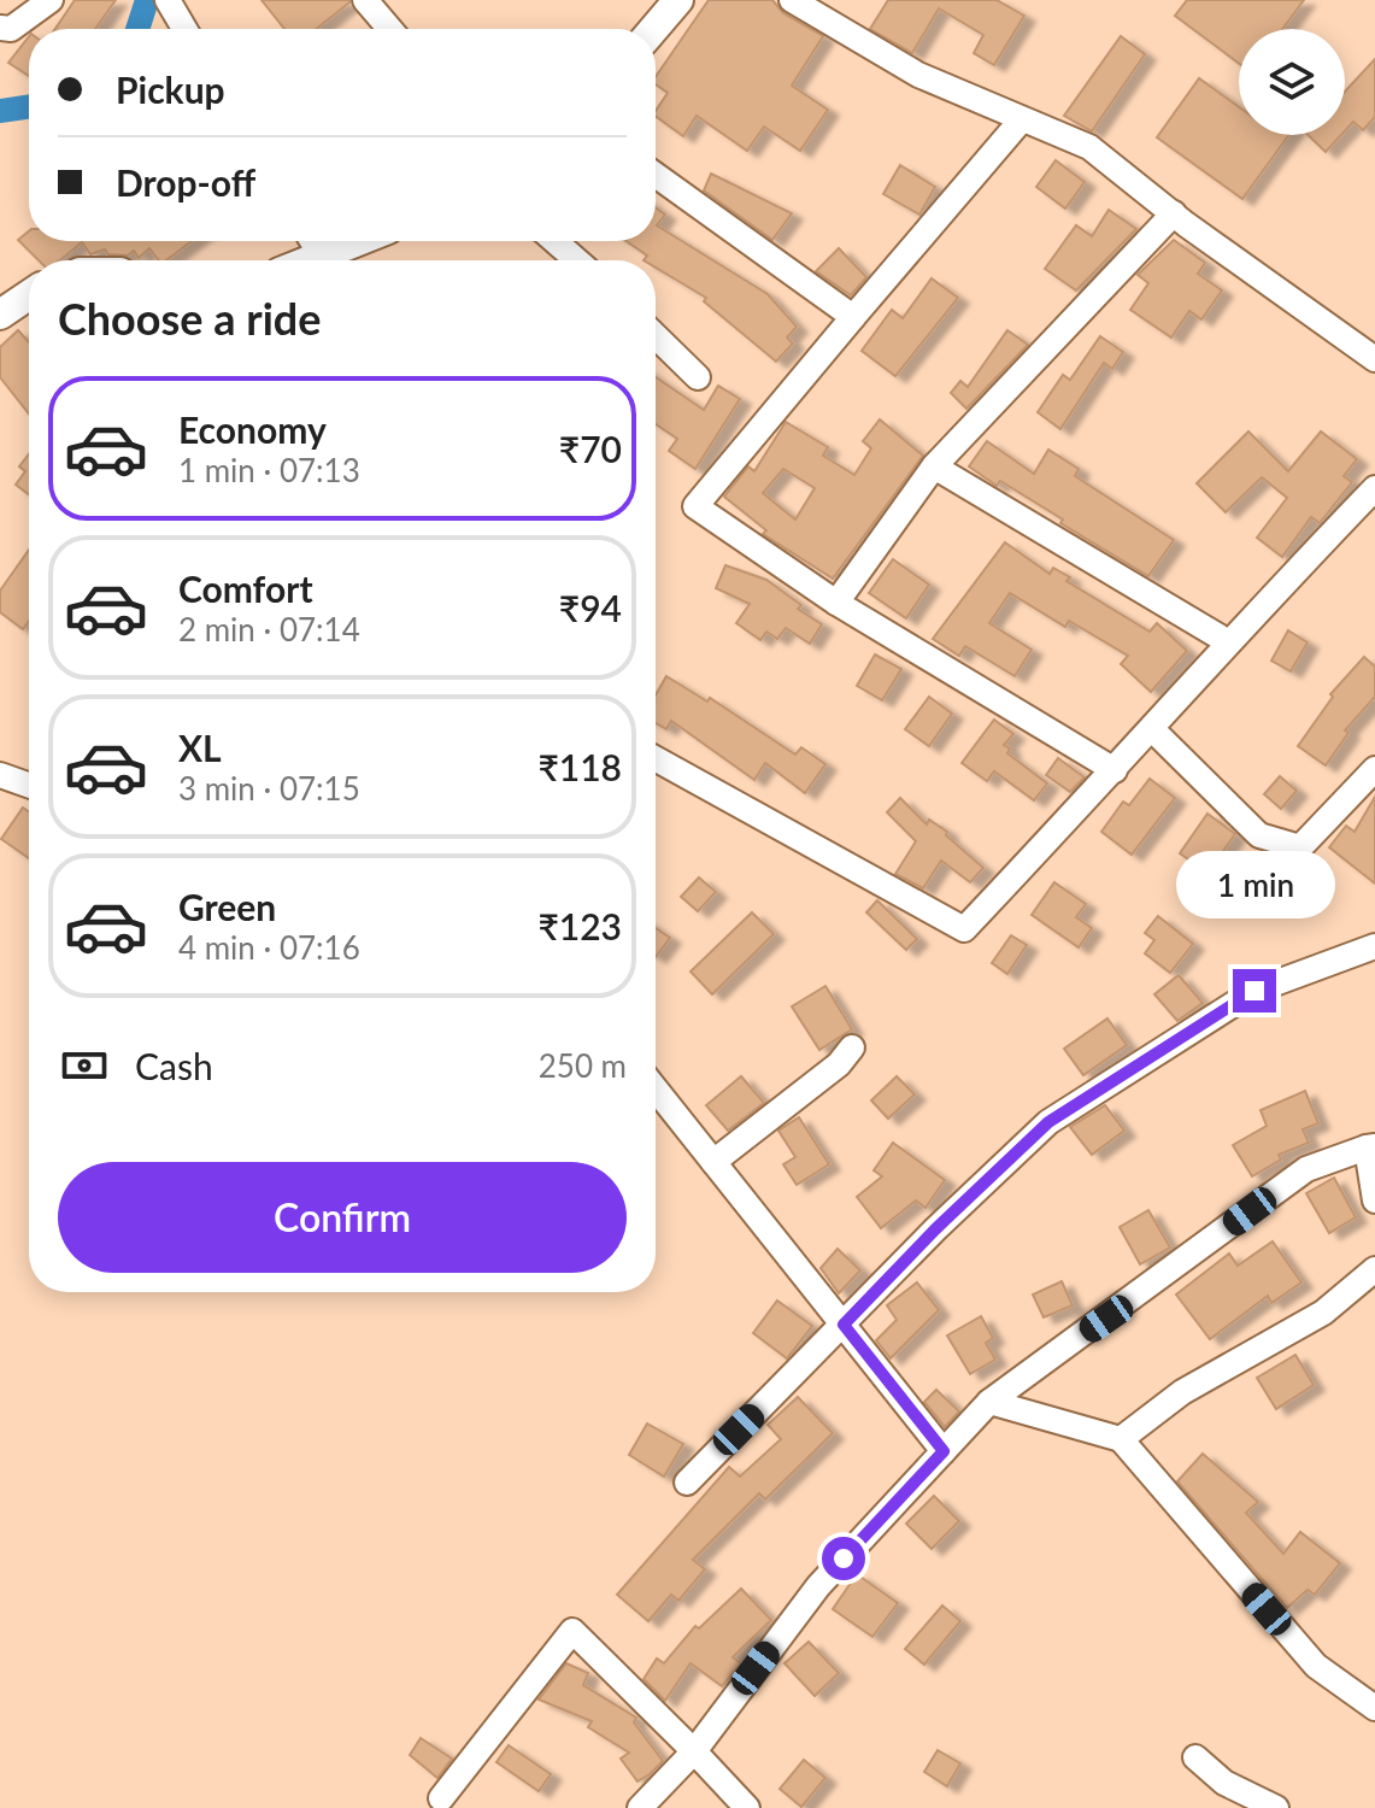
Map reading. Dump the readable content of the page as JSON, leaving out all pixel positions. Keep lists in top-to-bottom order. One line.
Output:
{"page":{"banner":["Pickup","Drop-off"],"heading":"Choose a ride","list":[{"name":"Economy","note":"1 min · 07:13","value":"₹70"},{"name":"Comfort","note":"2 min · 07:14","value":"₹94"},{"name":"XL","note":"3 min · 07:15","value":"₹118"},{"name":"Green","note":"4 min · 07:16","value":"₹123"}],"bubble":"1 min","pay":["Cash","250 m"],"buttons":"Confirm"}}
